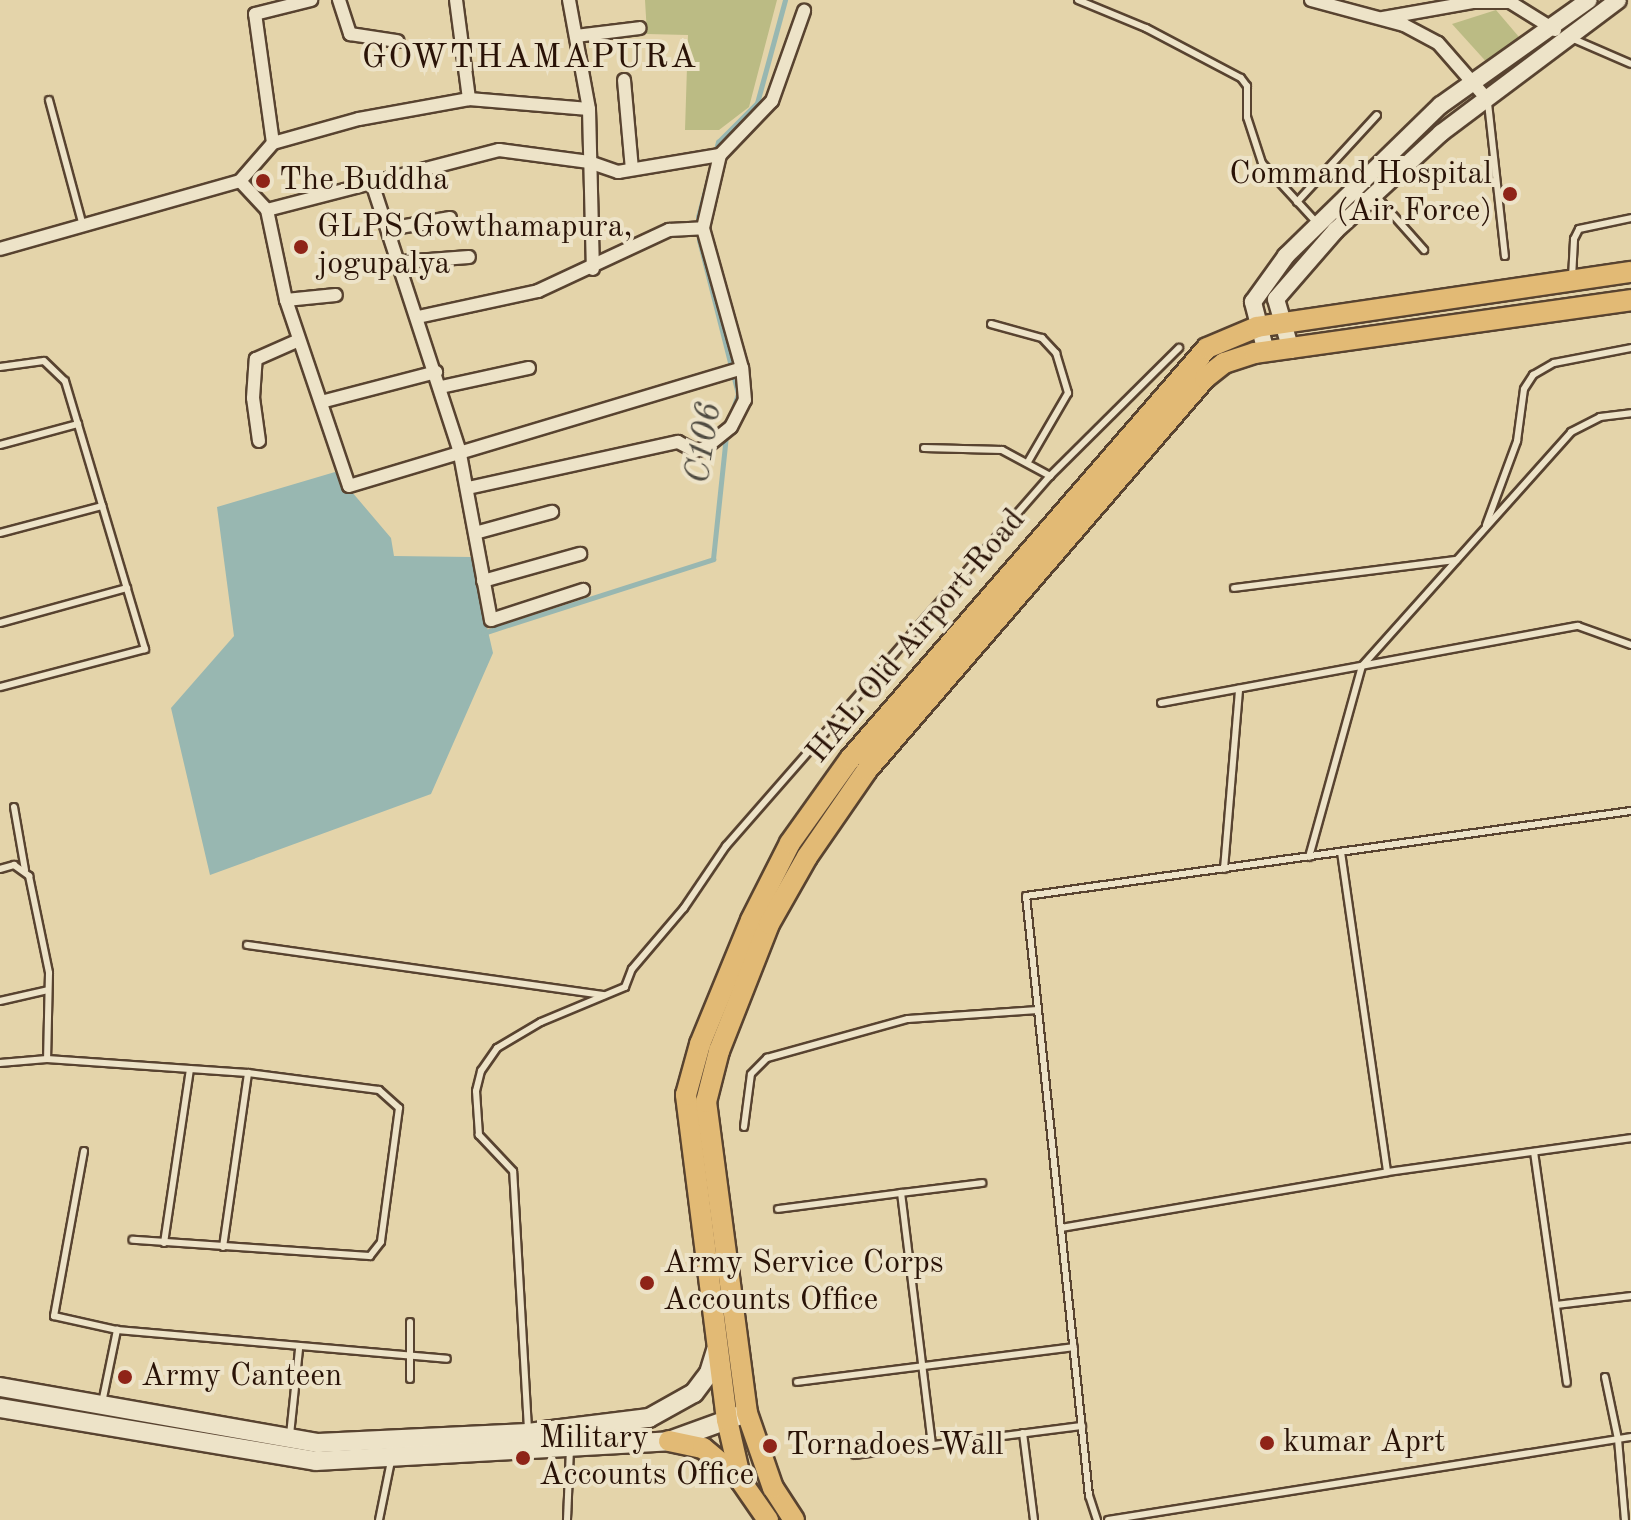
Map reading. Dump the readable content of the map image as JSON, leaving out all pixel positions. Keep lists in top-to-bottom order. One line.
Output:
{"streets":{"main road":["HAL Old Airport Road"]},"districts":["GOWTHAMAPURA"],"water":["C106"],"places":["The Buddha","Command Hospital (Air Force)","GLPS Gowthamapura, jogupalya","Army Service Corps Accounts Office","Army Canteen","kumar Aprt","Tornadoes Wall","Military Accounts Office"]}
